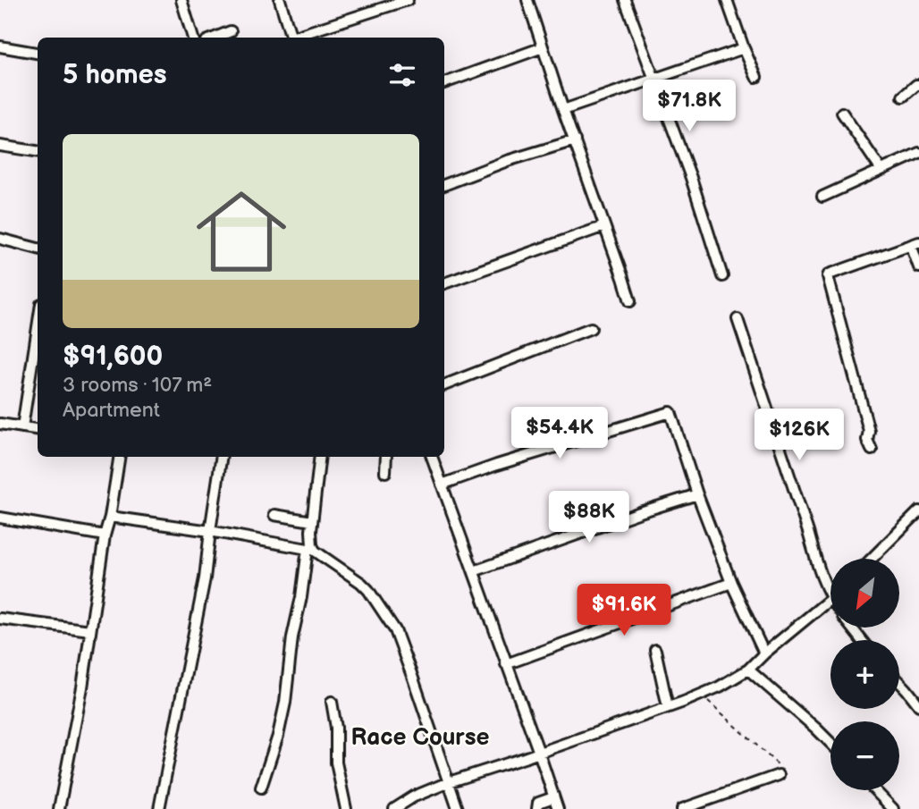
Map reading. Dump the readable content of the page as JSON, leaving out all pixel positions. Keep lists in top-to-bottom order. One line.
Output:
{"districts":["Race Course"],"north":"bottom left","page":{"heading":"5 homes","price":["$71.8K","$54.4K","$126K","$88K","$91.6K"],"list":[{"name":"$91,600","note":"3 rooms · 107 m² · Apartment"}],"map_buttons":["+","−"]}}
